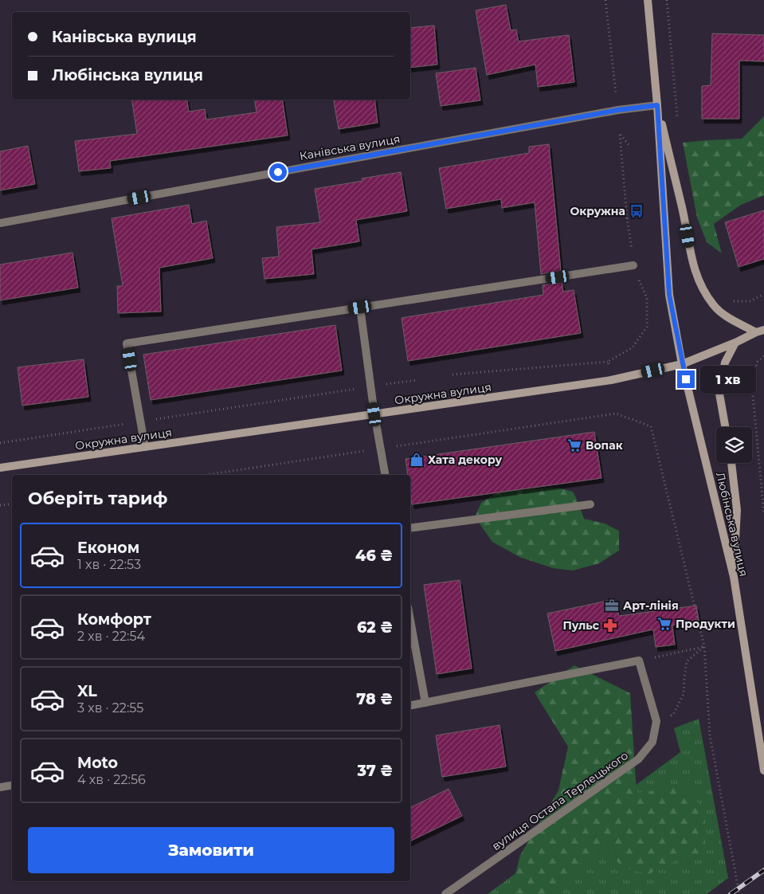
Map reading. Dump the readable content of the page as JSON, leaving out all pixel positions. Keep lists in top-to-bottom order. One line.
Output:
{"streets":{"main road":["Окружна вулиця","Любінська вулиця"],"street":["Канівська вулиця","вулиця Остапа Терлецького"]},"crossings":[["Канівська вулиця","Любінська вулиця"],["Окружна вулиця","Любінська вулиця"]],"places":{"bus stop":["Окружна"],"supermarket":["Вопак","Продукти"],"shop":["Хата декору"],"office":["Арт-лінія"],"pharmacy":["Пульс"]},"page":{"banner":["Канівська вулиця","Любінська вулиця"],"bubble":"1 хв","heading":"Оберіть тариф","list":[{"name":"Економ","note":"1 хв · 22:53","value":"46 ₴"},{"name":"Комфорт","note":"2 хв · 22:54","value":"62 ₴"},{"name":"XL","note":"3 хв · 22:55","value":"78 ₴"},{"name":"Moto","note":"4 хв · 22:56","value":"37 ₴"}],"buttons":"Замовити"}}
